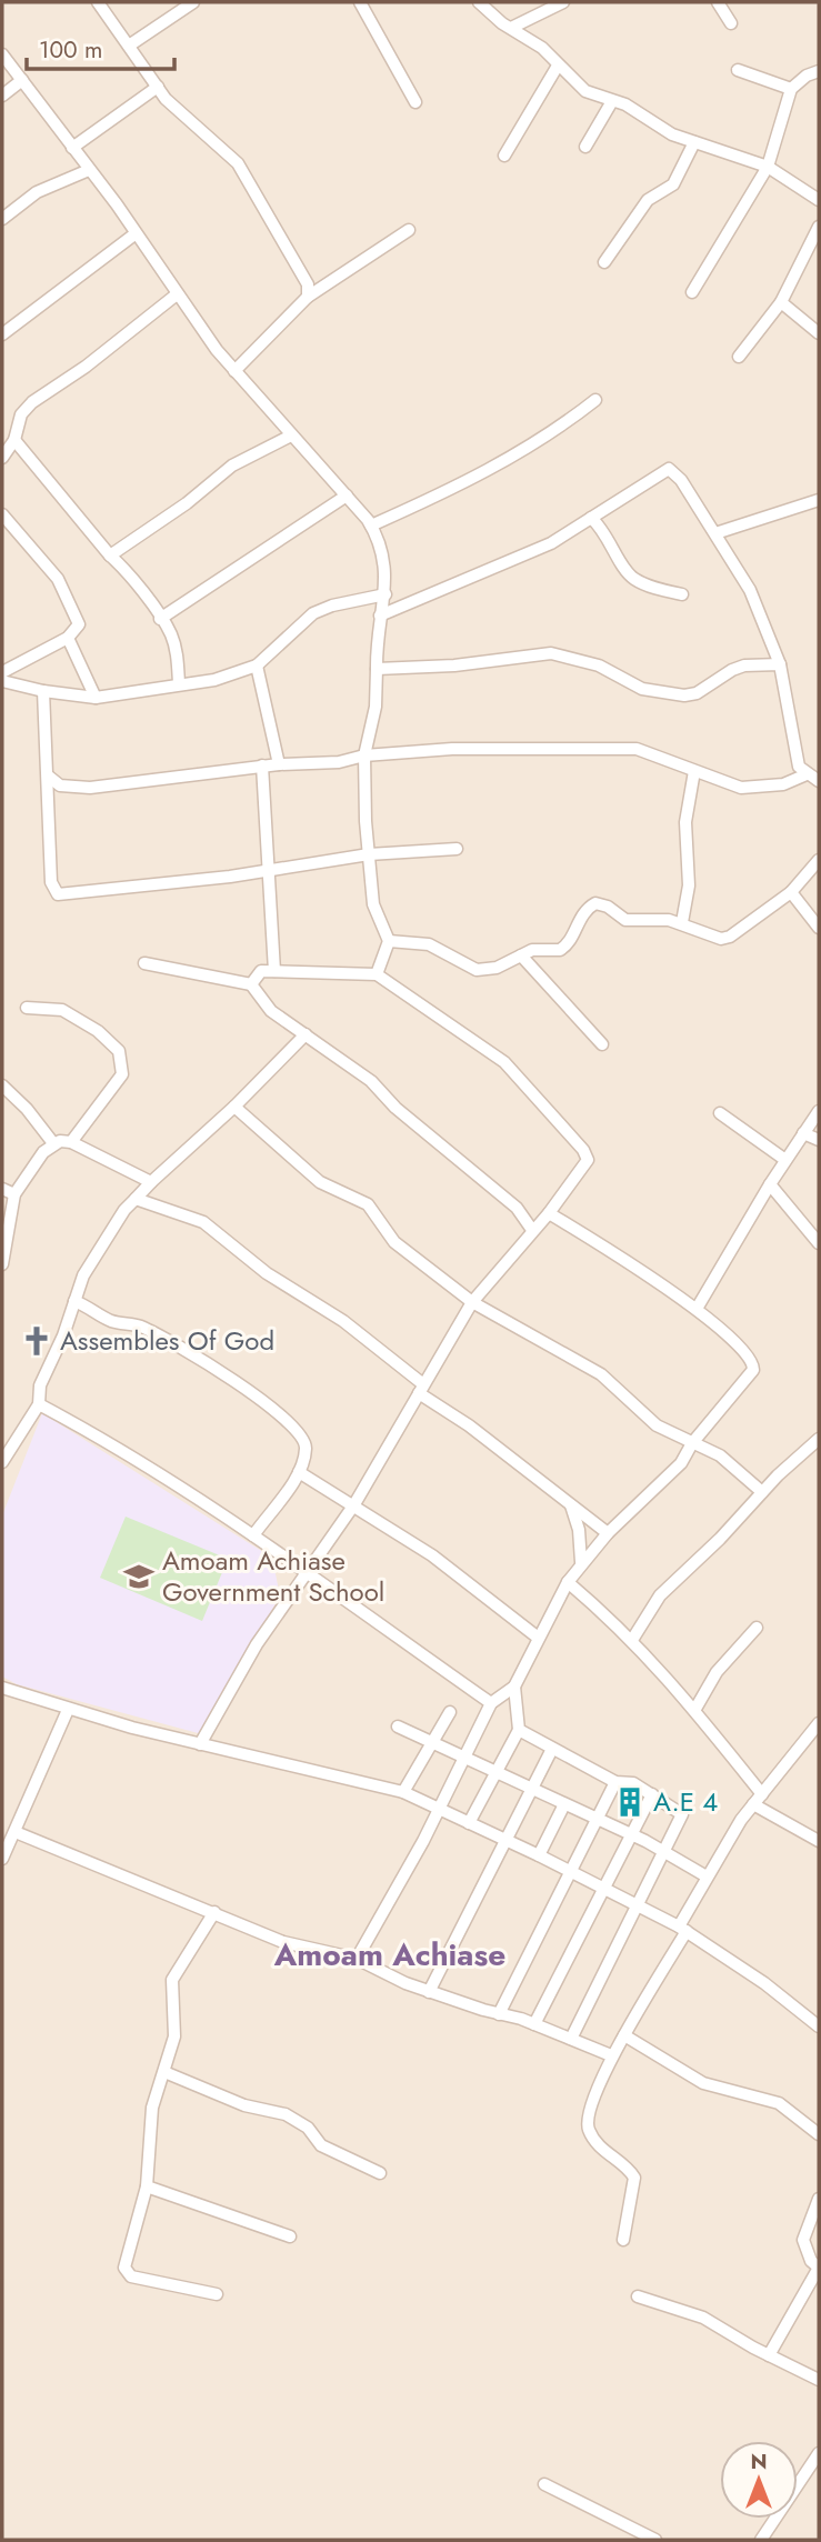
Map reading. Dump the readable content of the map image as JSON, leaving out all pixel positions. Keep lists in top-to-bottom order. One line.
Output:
{"districts":["Amoam Achiase"],"places":{"church":["Assembles Of God"],"school or university":["Amoam Achiase Government School"],"building":["A.E 4"]},"scale_bar":"100 m","north":"top"}
